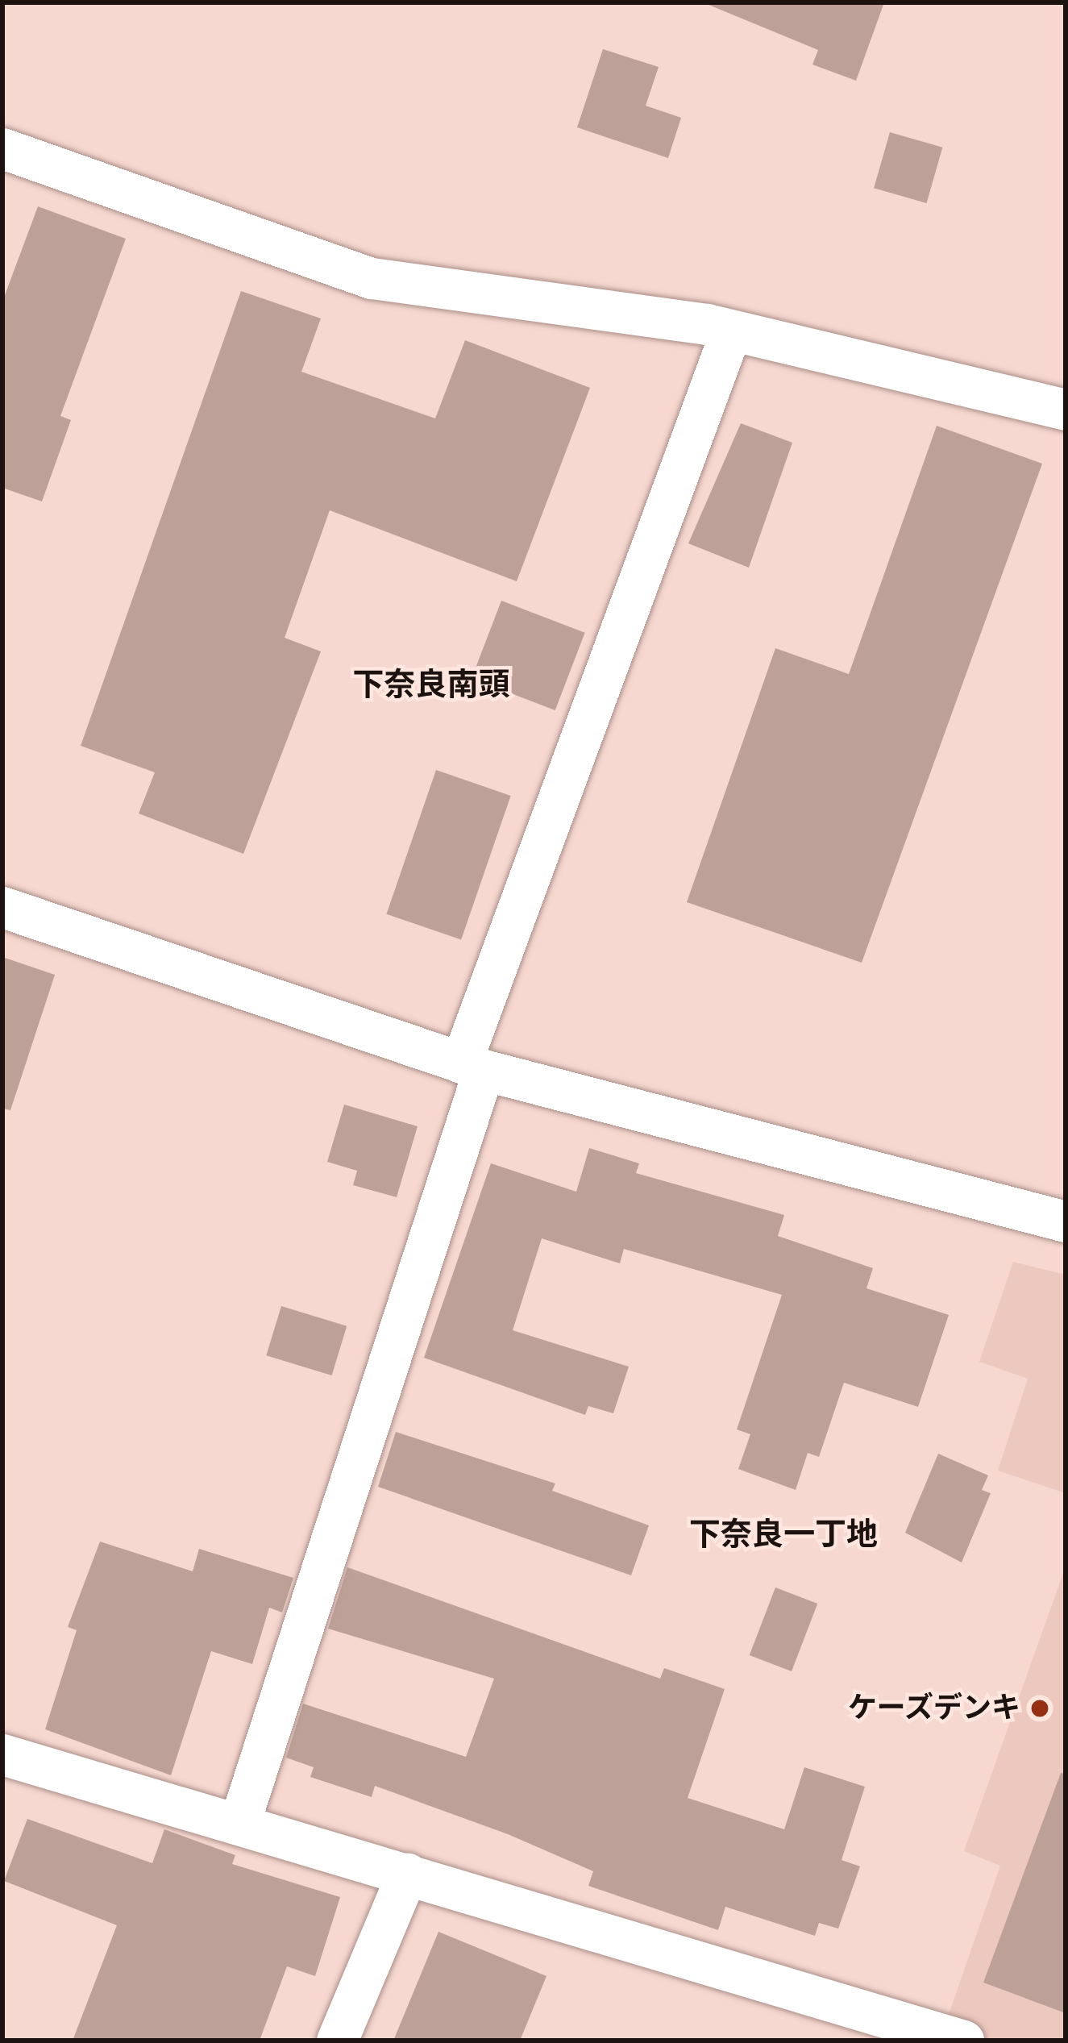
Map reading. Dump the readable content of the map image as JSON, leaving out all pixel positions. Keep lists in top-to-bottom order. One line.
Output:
{"districts":["下奈良南頭","下奈良一丁地"],"places":["ケーズデンキ"]}
